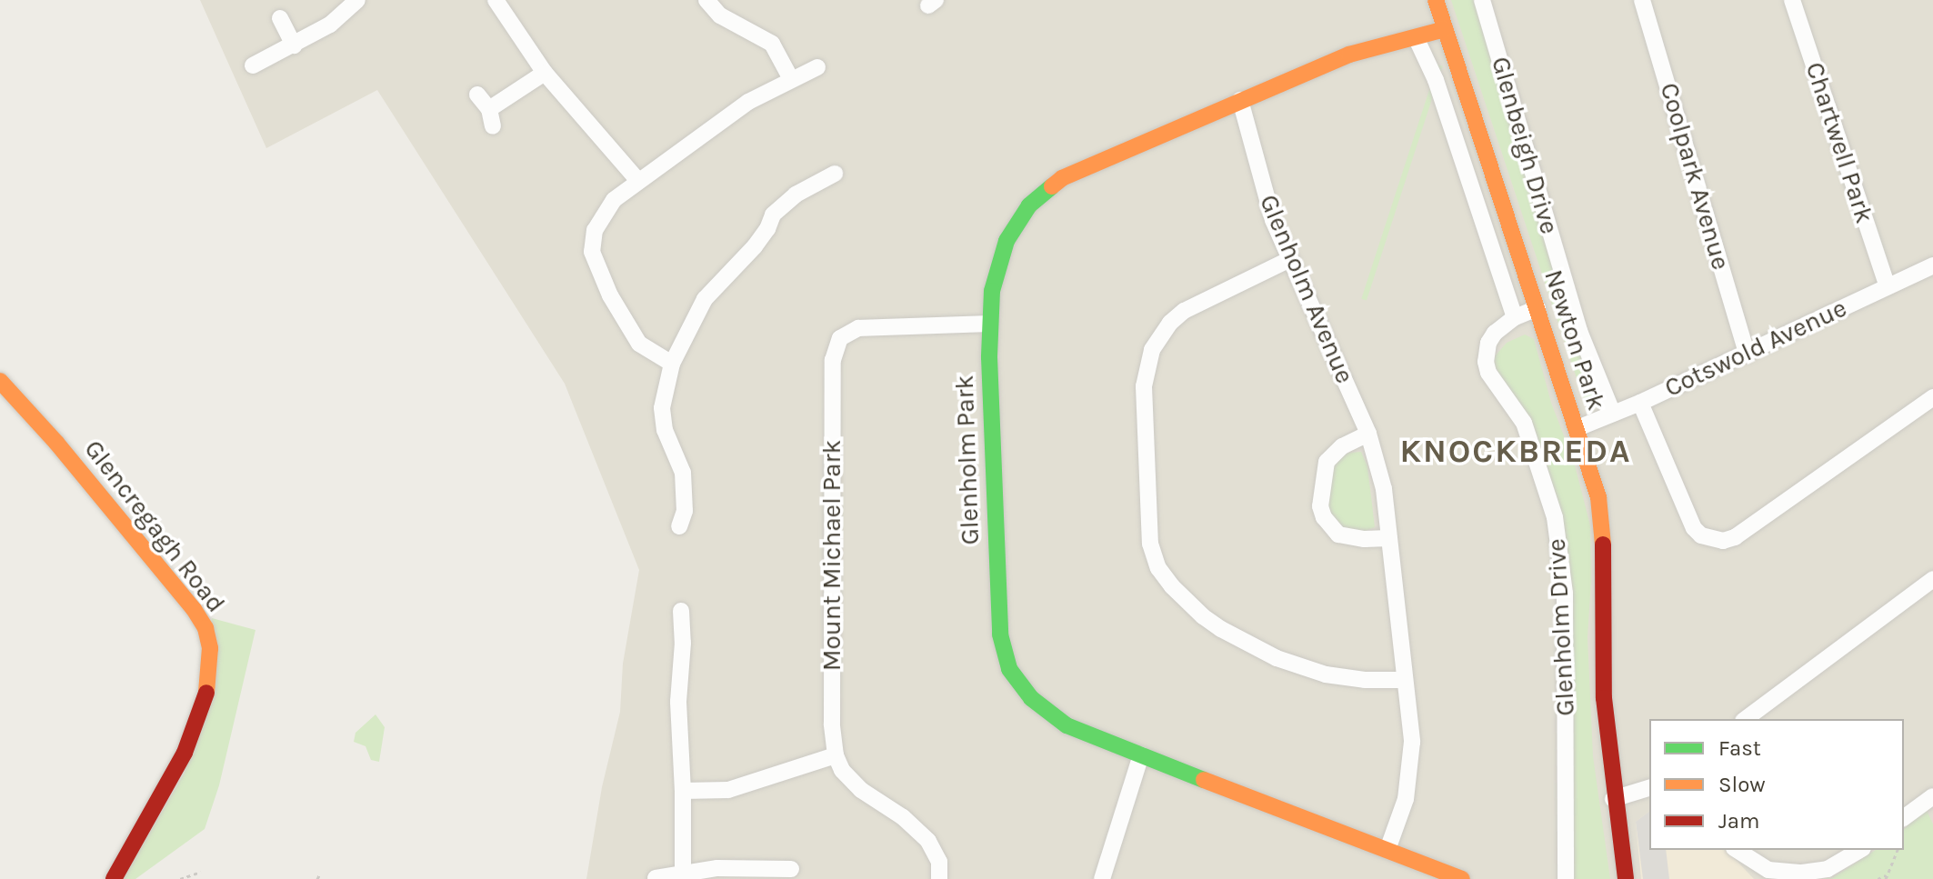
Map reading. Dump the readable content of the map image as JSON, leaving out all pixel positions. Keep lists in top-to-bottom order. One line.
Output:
{"streets":{"street":["Chartwell Park","Glenbeigh Drive","Coolpark Avenue","Glenholm Avenue","Newton Park","Cotswold Avenue","Glenholm Park","Glencregagh Road","Mount Michael Park","Glenholm Drive"]},"crossings":[["Chartwell Park","Cotswold Avenue"],["Glenbeigh Drive","Cotswold Avenue"],["Coolpark Avenue","Cotswold Avenue"],["Glenholm Avenue","Glenholm Park"],["Newton Park","Cotswold Avenue"],["Newton Park","Glenholm Park"],["Newton Park","Glenholm Drive"],["Glenholm Park","Mount Michael Park"]],"districts":["KNOCKBREDA"],"legend":["Fast","Slow","Jam"]}
